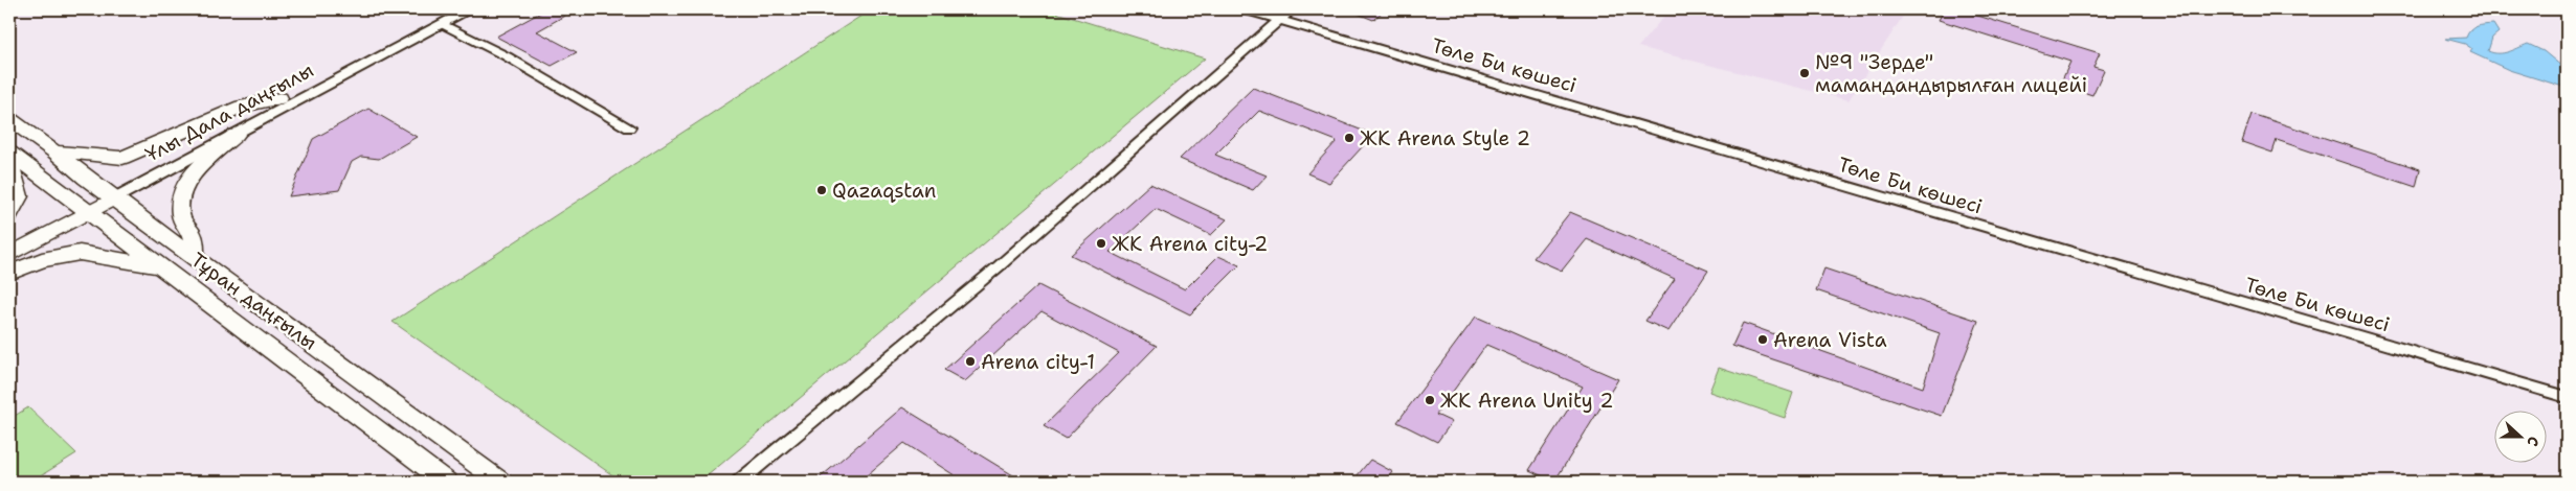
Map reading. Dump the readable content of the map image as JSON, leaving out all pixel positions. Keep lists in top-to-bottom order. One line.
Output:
{"streets":{"main road":["Ұлы Дала даңғылы","Тұран даңғылы"],"street":["Төле Би көшесі"]},"crossings":[["Ұлы Дала даңғылы","Тұран даңғылы"]],"places":["№9 \"Зерде\" мамандандырылған лицейі","ЖК Arena Style 2","Qazaqstan","ЖК Arena city-2","Arena Vista","Arena city-1","ЖК Arena Unity 2"],"north":"right"}
